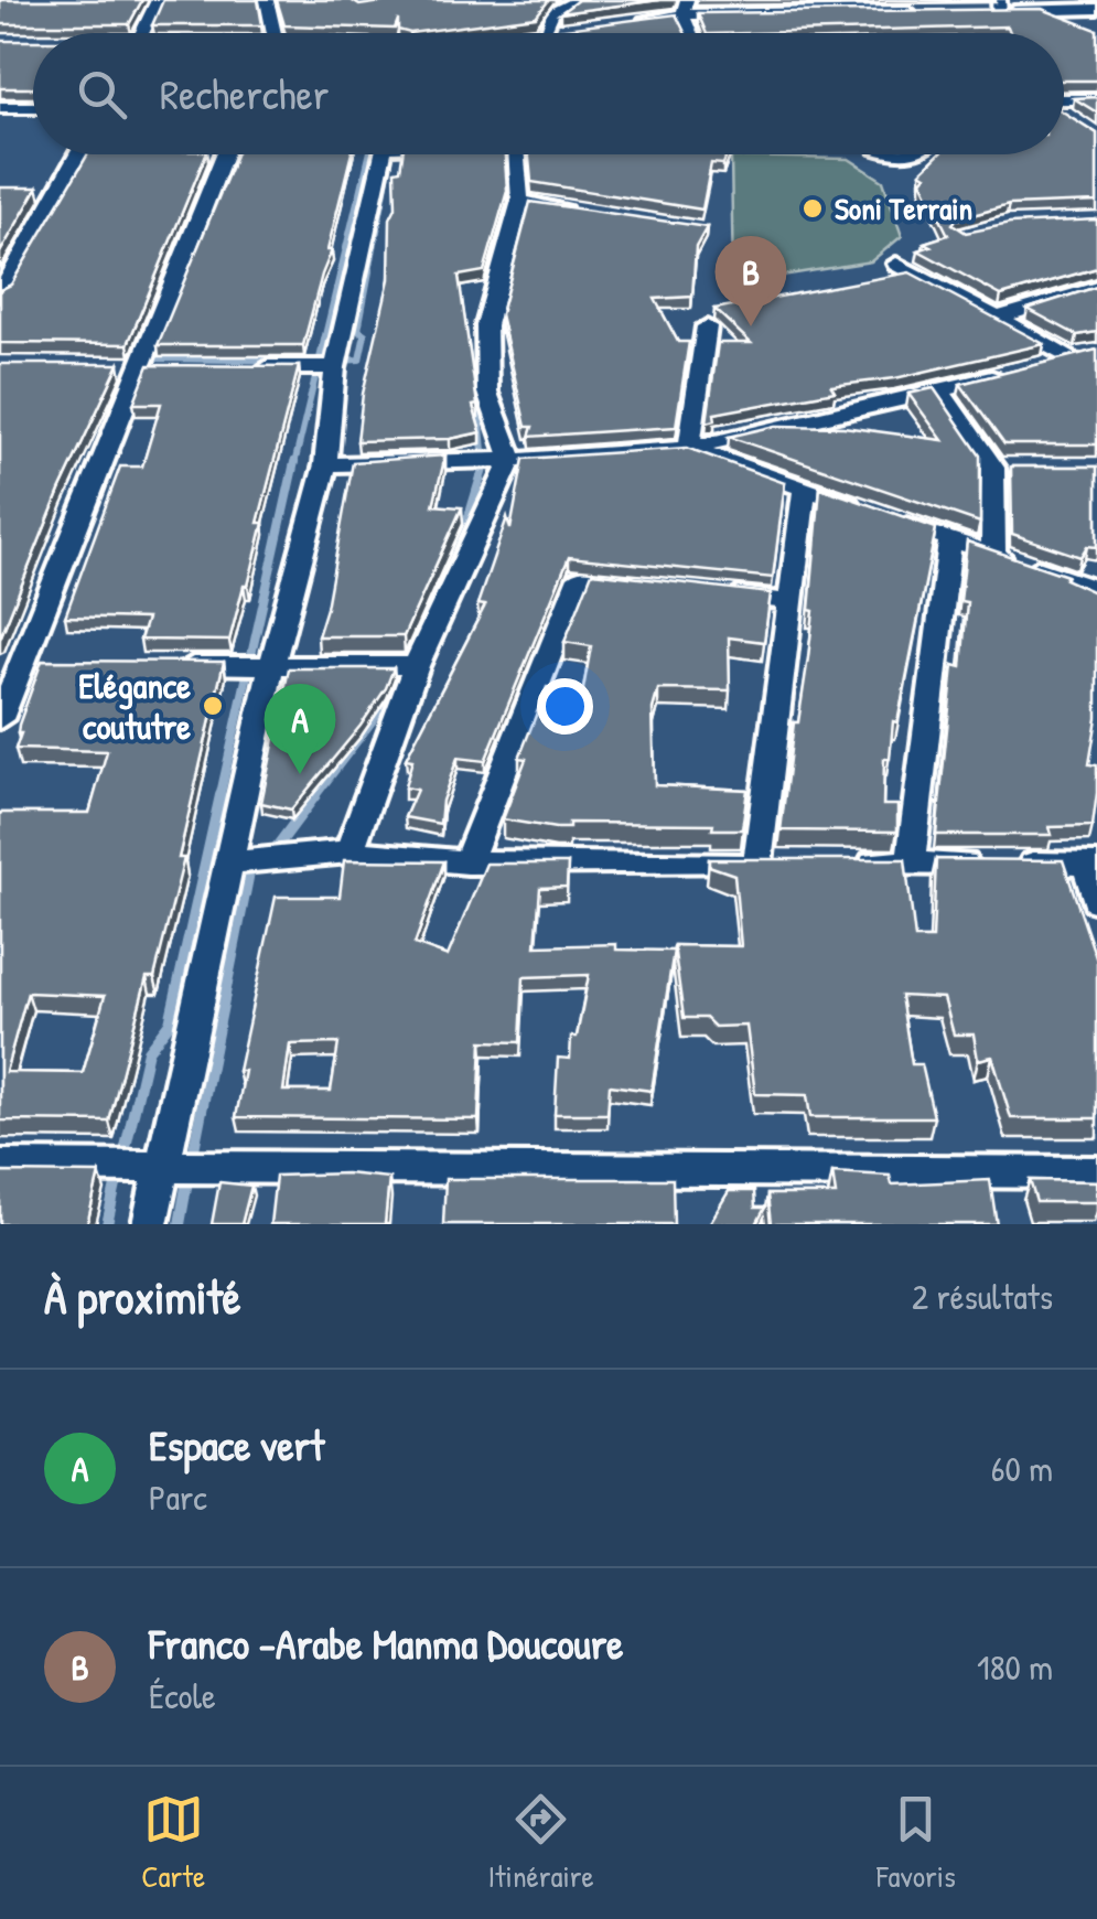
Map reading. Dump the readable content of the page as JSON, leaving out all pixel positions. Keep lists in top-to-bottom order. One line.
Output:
{"places":["Soni Terrain","Elégance coututre"],"page":{"search":"Rechercher","pins":["B","A"],"heading":["À proximité","2 résultats"],"list":[{"mark":"A","name":"Espace vert","note":"Parc","value":"60 m"},{"mark":"B","name":"Franco -Arabe Manma Doucoure","note":"École","value":"180 m"}],"nav":["Carte","Itinéraire","Favoris"]}}
